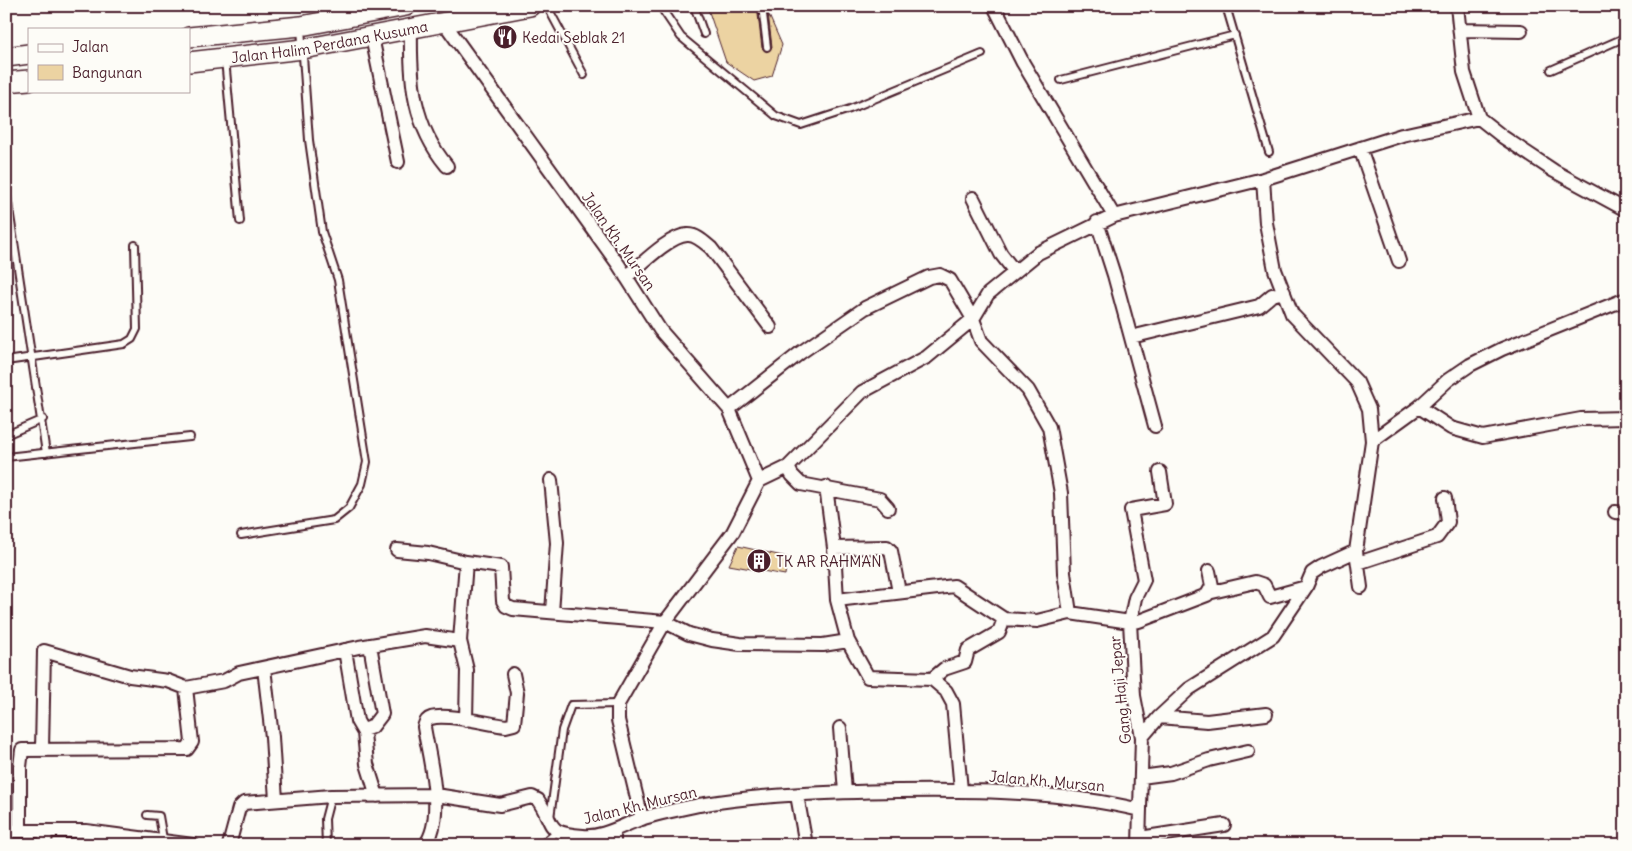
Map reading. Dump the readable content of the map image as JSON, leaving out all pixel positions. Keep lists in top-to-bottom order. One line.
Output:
{"streets":{"main road":["Jalan Halim Perdana Kusuma"],"street":["Jalan Kh. Mursan","Gang Haji Jepar"]},"crossings":[["Jalan Halim Perdana Kusuma","Jalan Kh. Mursan"],["Jalan Kh. Mursan","Gang Haji Jepar"]],"places":{"restaurant":["Kedai Seblak 21"],"building":["TK AR RAHMAN"]},"legend":["Jalan","Bangunan"]}
